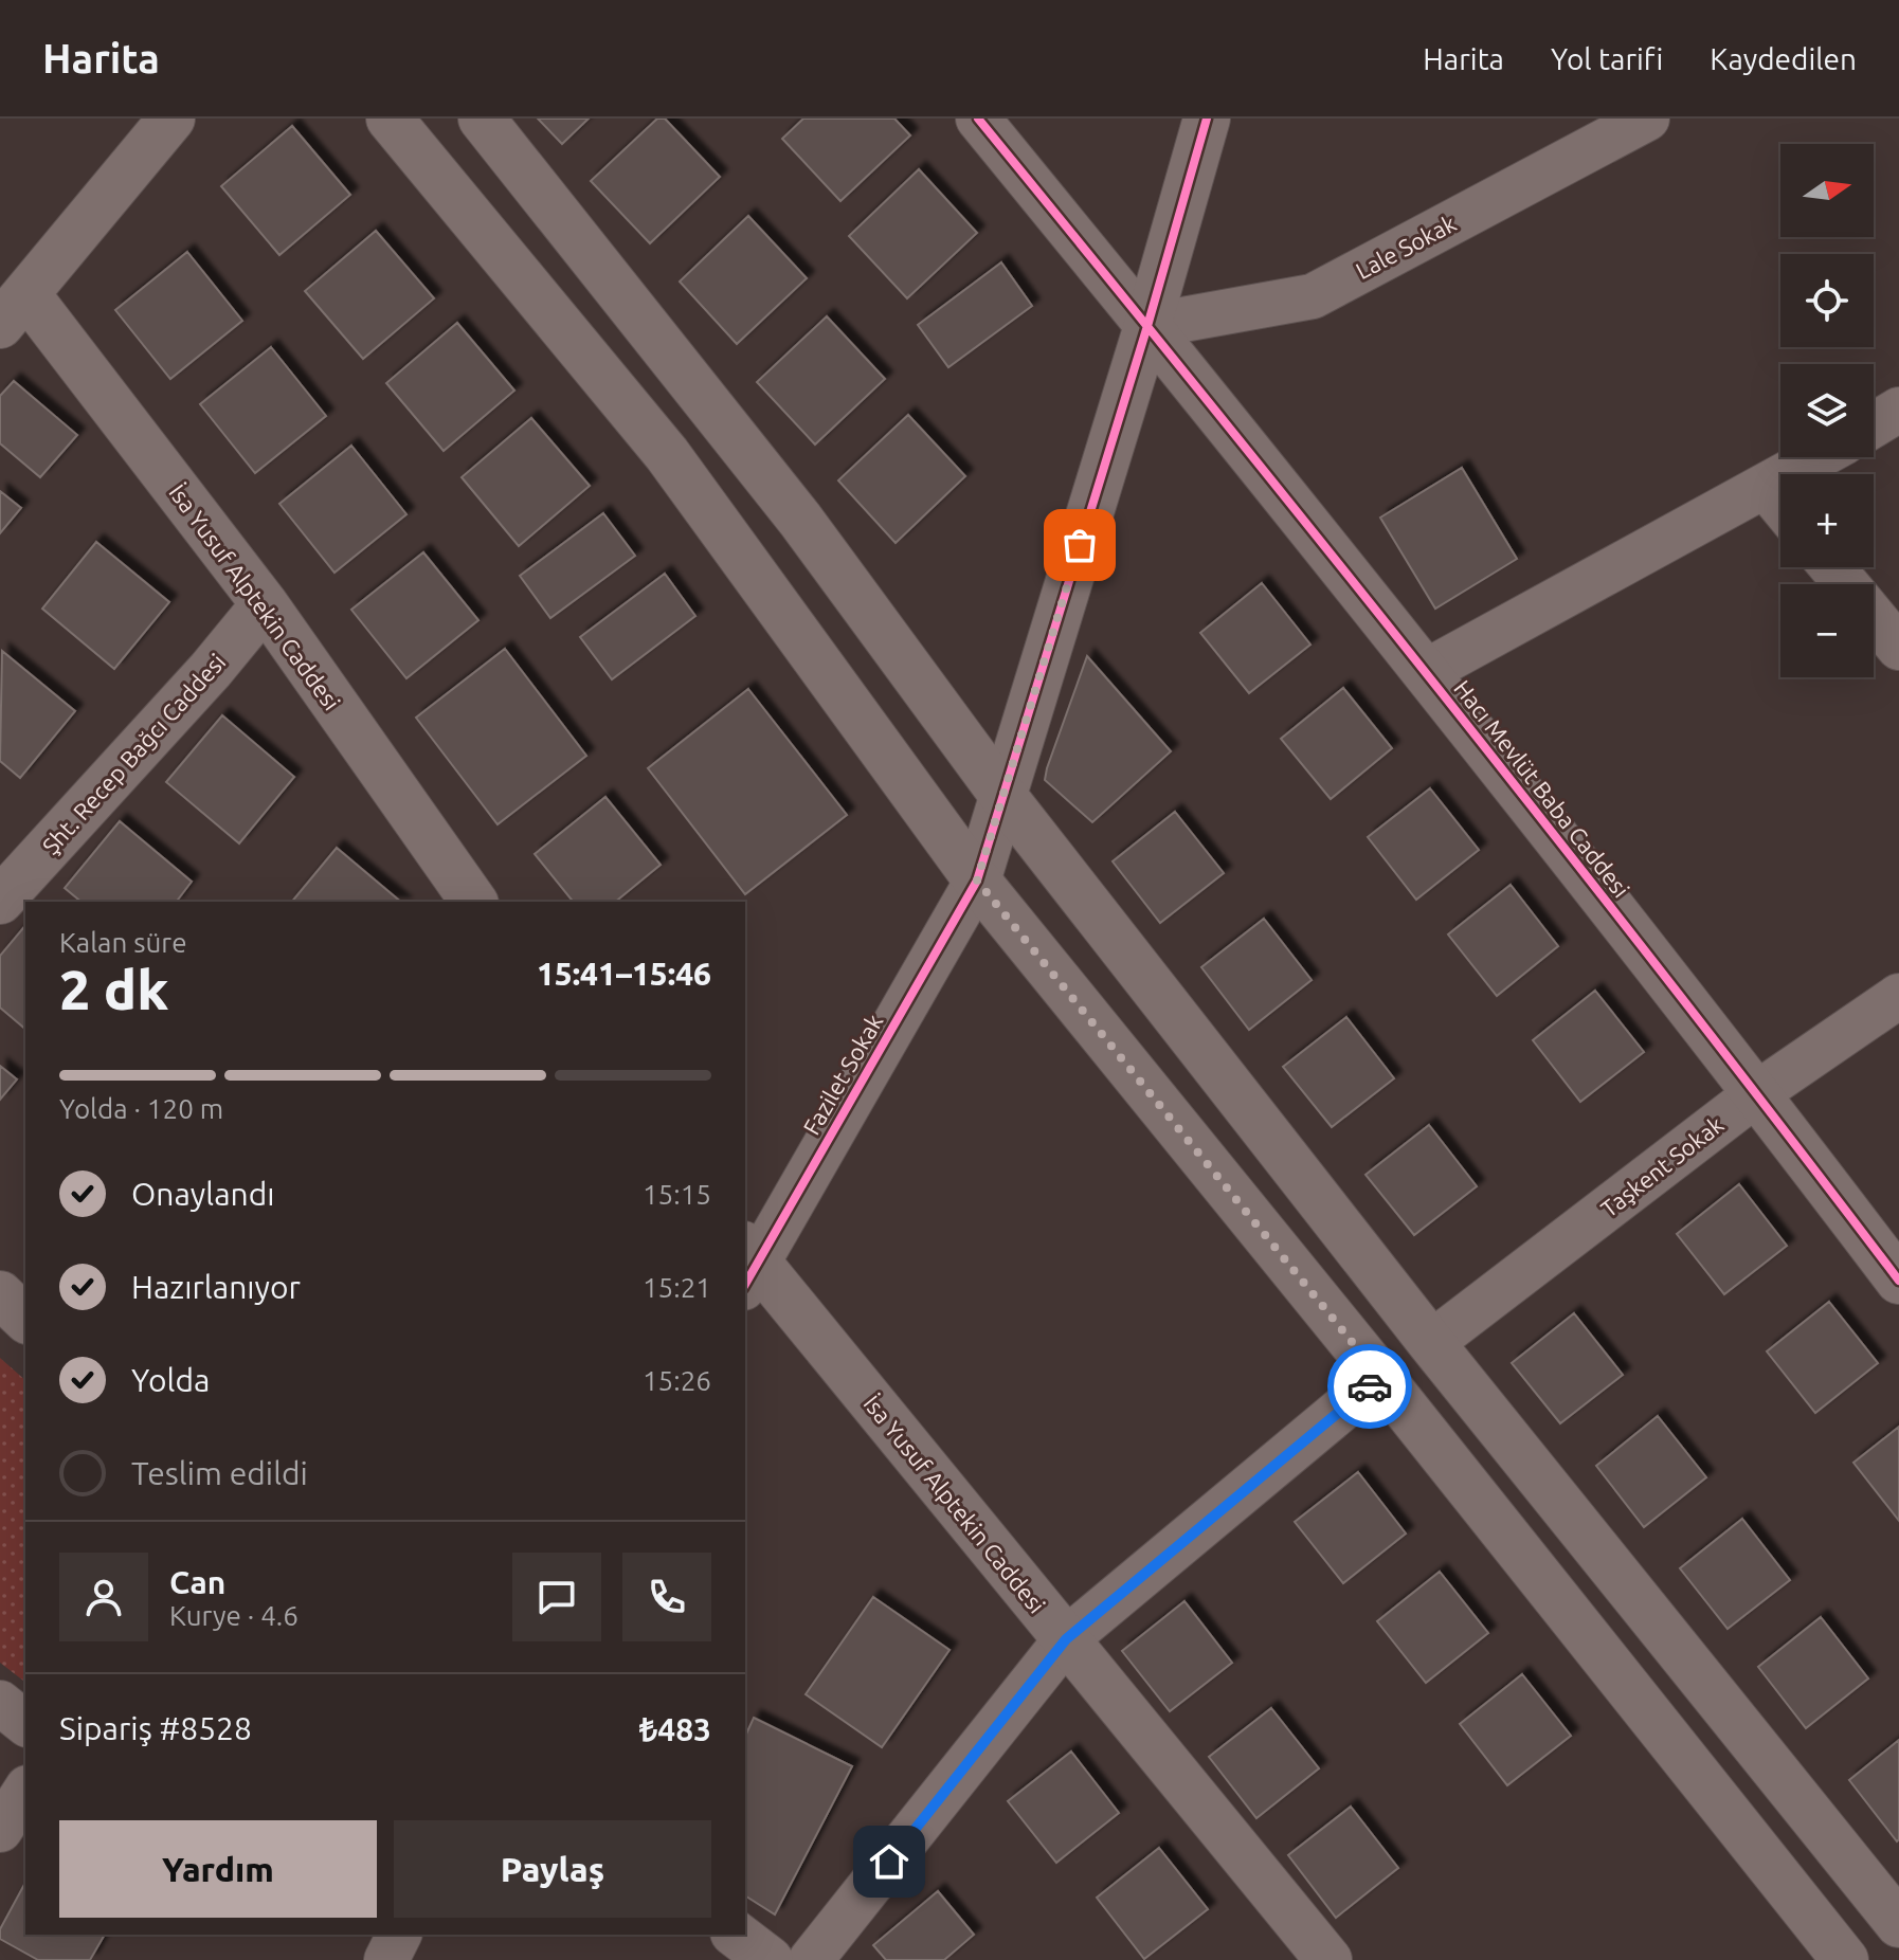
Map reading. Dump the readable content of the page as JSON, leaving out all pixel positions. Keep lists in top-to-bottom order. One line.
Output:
{"streets":{"main road":["İsa Yusuf Alptekin Caddesi","Şht. Recep Bağcı Caddesi","Hacı Mevlüt Baba Caddesi"],"street":["Lale Sokak","Fazilet Sokak","Taşkent Sokak"]},"crossings":[["Lale Sokak","Hacı Mevlüt Baba Caddesi"],["İsa Yusuf Alptekin Caddesi","Şht. Recep Bağcı Caddesi"],["İsa Yusuf Alptekin Caddesi","Fazilet Sokak"],["Hacı Mevlüt Baba Caddesi","Taşkent Sokak"]],"north":"right","page":{"header":"Harita","nav":["Harita","Yol tarifi","Kaydedilen"],"map_buttons":["+","−"],"heading":["2 dk","Kalan süre","15:41–15:46"],"panel":["Can","Kurye · 4.6","Sipariş #8528","₺483"],"bar":"Yolda · 120 m","list":[["Onaylandı","15:15"],["Hazırlanıyor","15:21"],["Yolda","15:26"],"Teslim edildi"],"buttons":["Yardım","Paylaş"]}}
